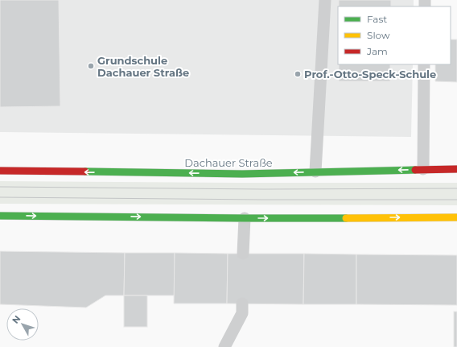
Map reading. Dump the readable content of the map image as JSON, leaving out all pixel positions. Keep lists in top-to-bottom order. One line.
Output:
{"streets":{"main road":["Dachauer Straße"]},"places":["Grundschule Dachauer Straße","Prof.-Otto-Speck-Schule"],"legend":["Fast","Slow","Jam"],"north":"top left"}
